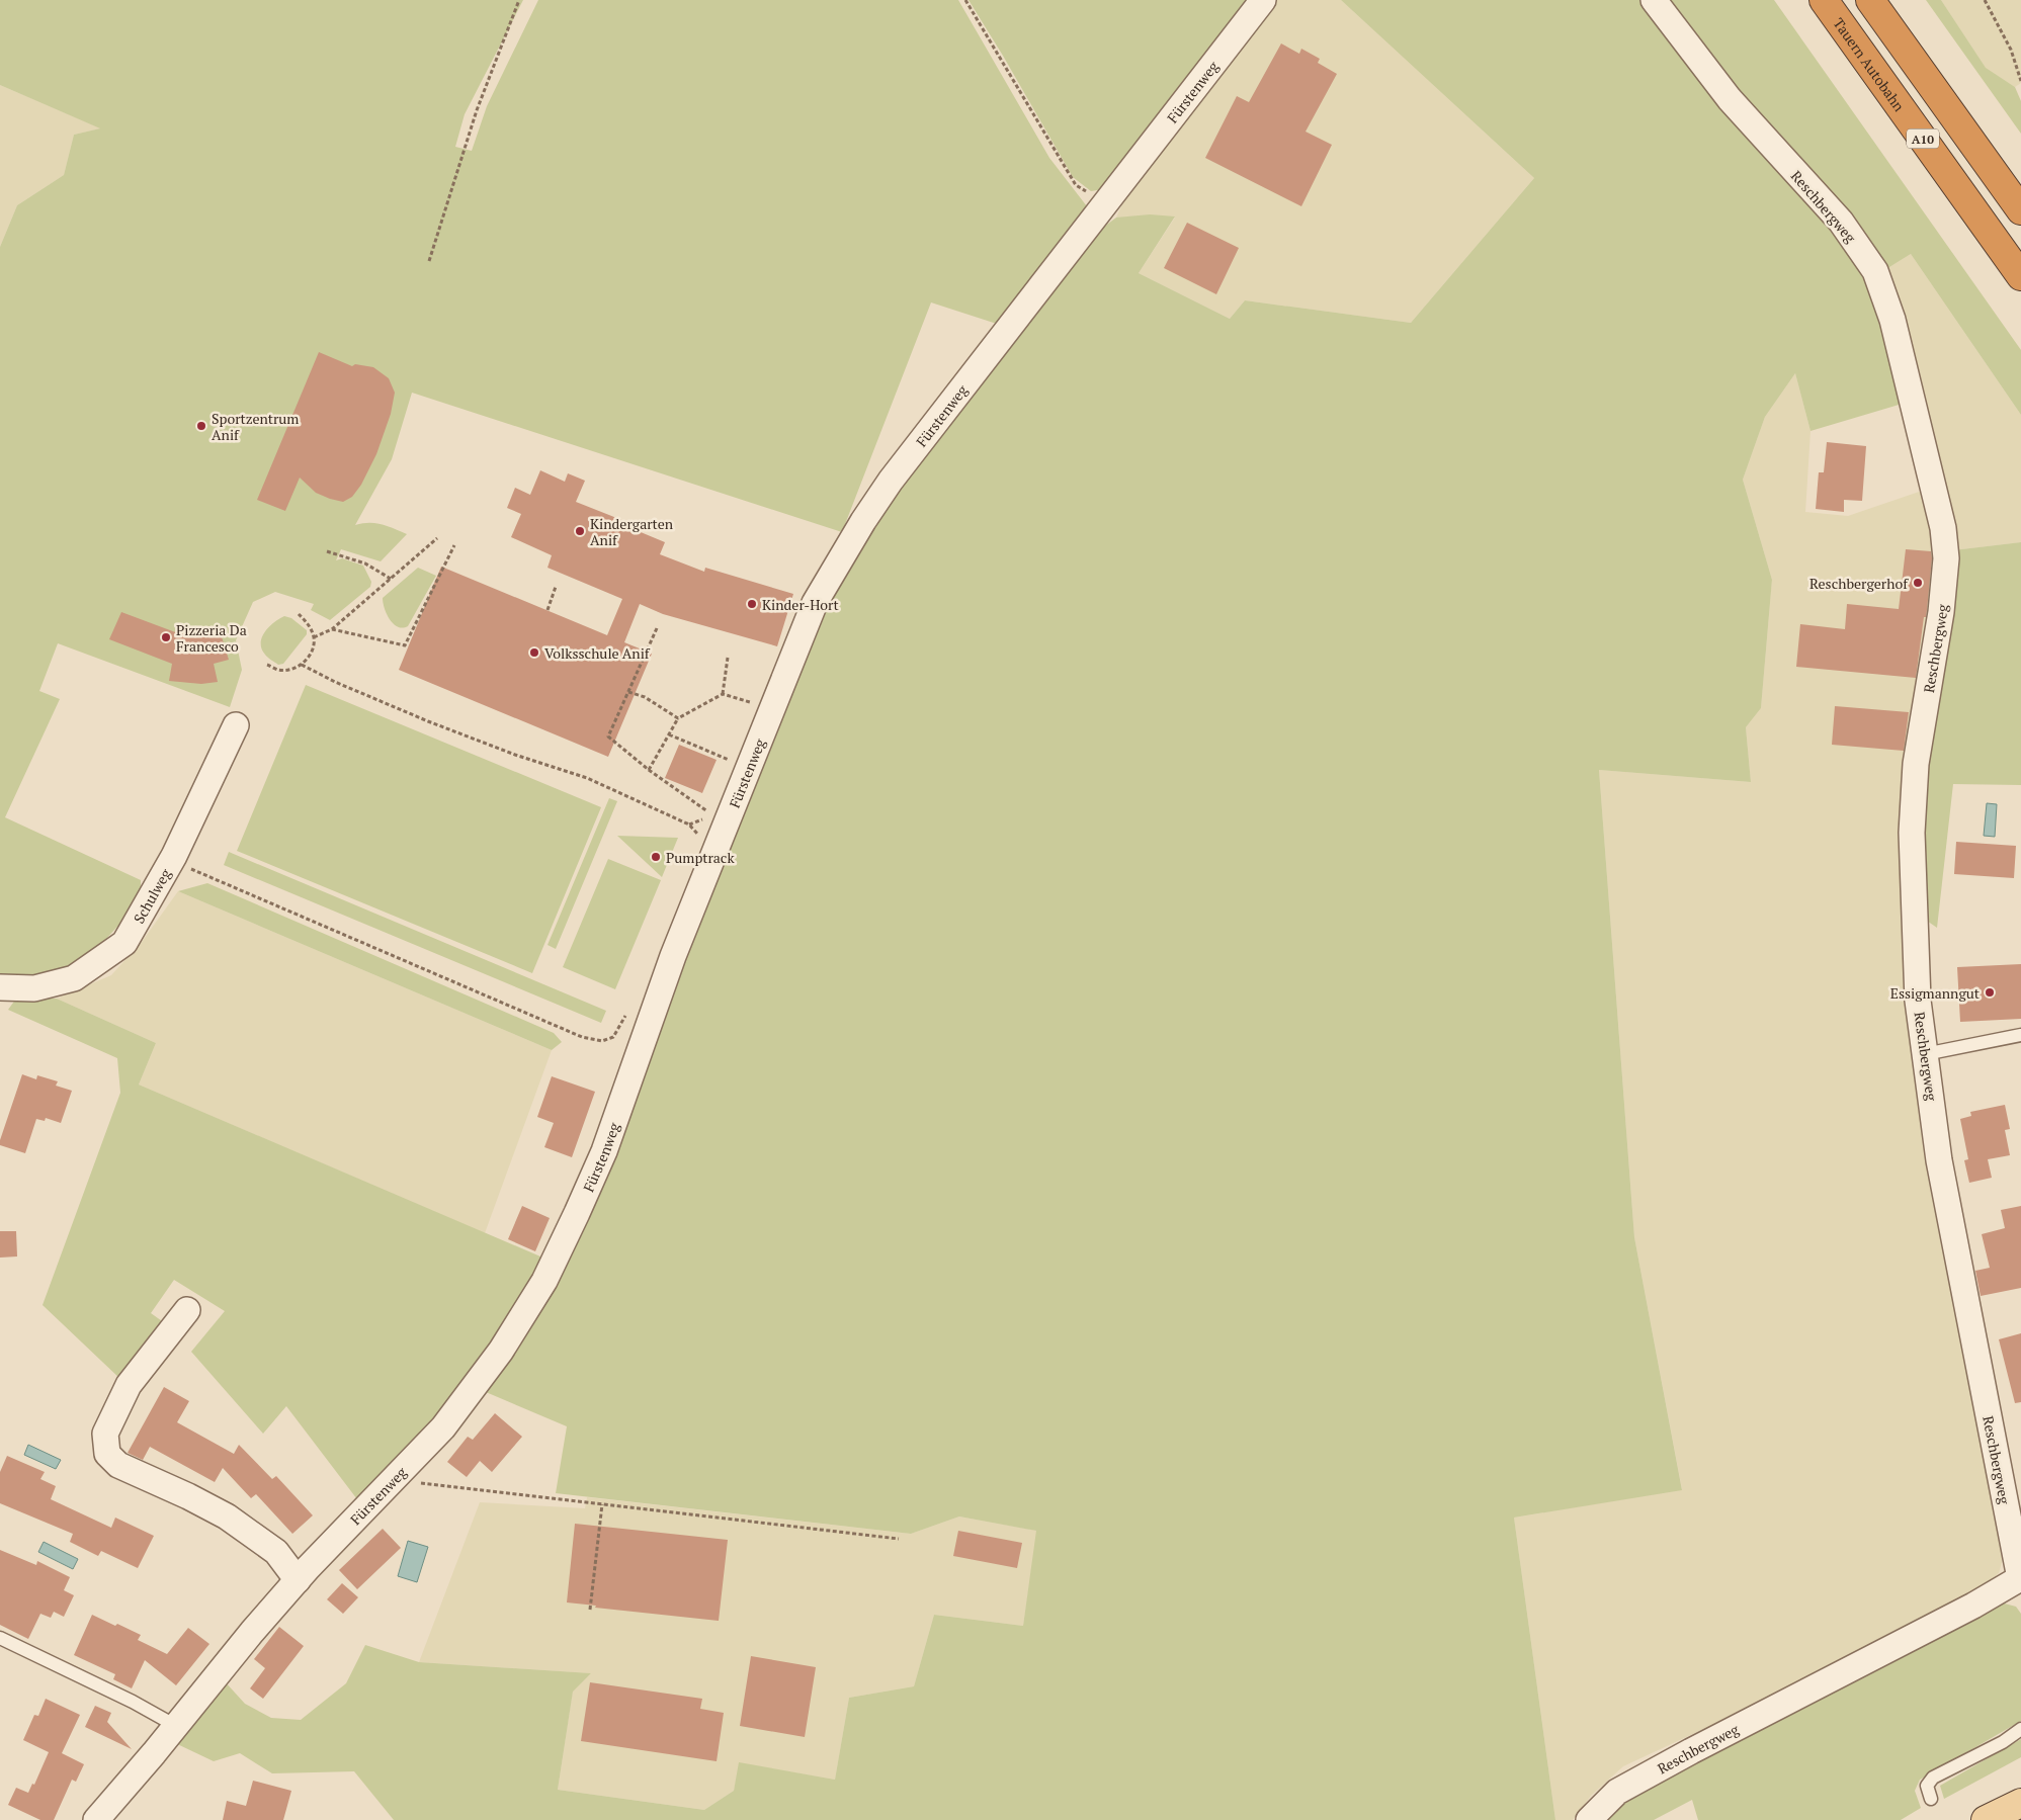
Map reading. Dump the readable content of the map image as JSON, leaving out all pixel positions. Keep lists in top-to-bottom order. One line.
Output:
{"streets":{"highway":["Tauern Autobahn","A10"],"street":["Fürstenweg","Reschbergweg","Schulweg"]},"places":["Sportzentrum Anif","Kindergarten Anif","Reschbergerhof","Kinder-Hort","Pizzeria Da Francesco","Volksschule Anif","Pumptrack","Essigmanngut"]}
